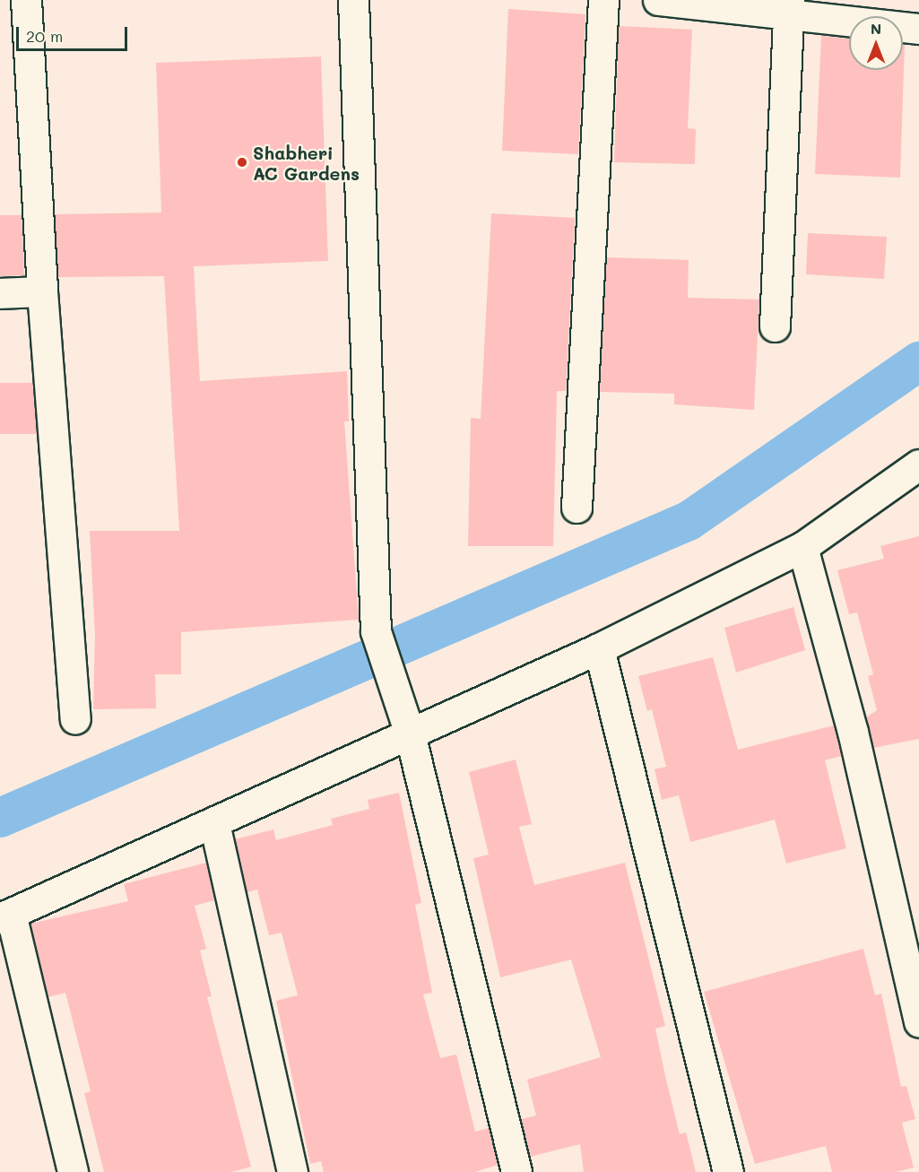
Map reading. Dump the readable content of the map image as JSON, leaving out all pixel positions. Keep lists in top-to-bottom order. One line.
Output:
{"places":["Shabheri AC Gardens"],"scale_bar":"20 m","north":"top"}
